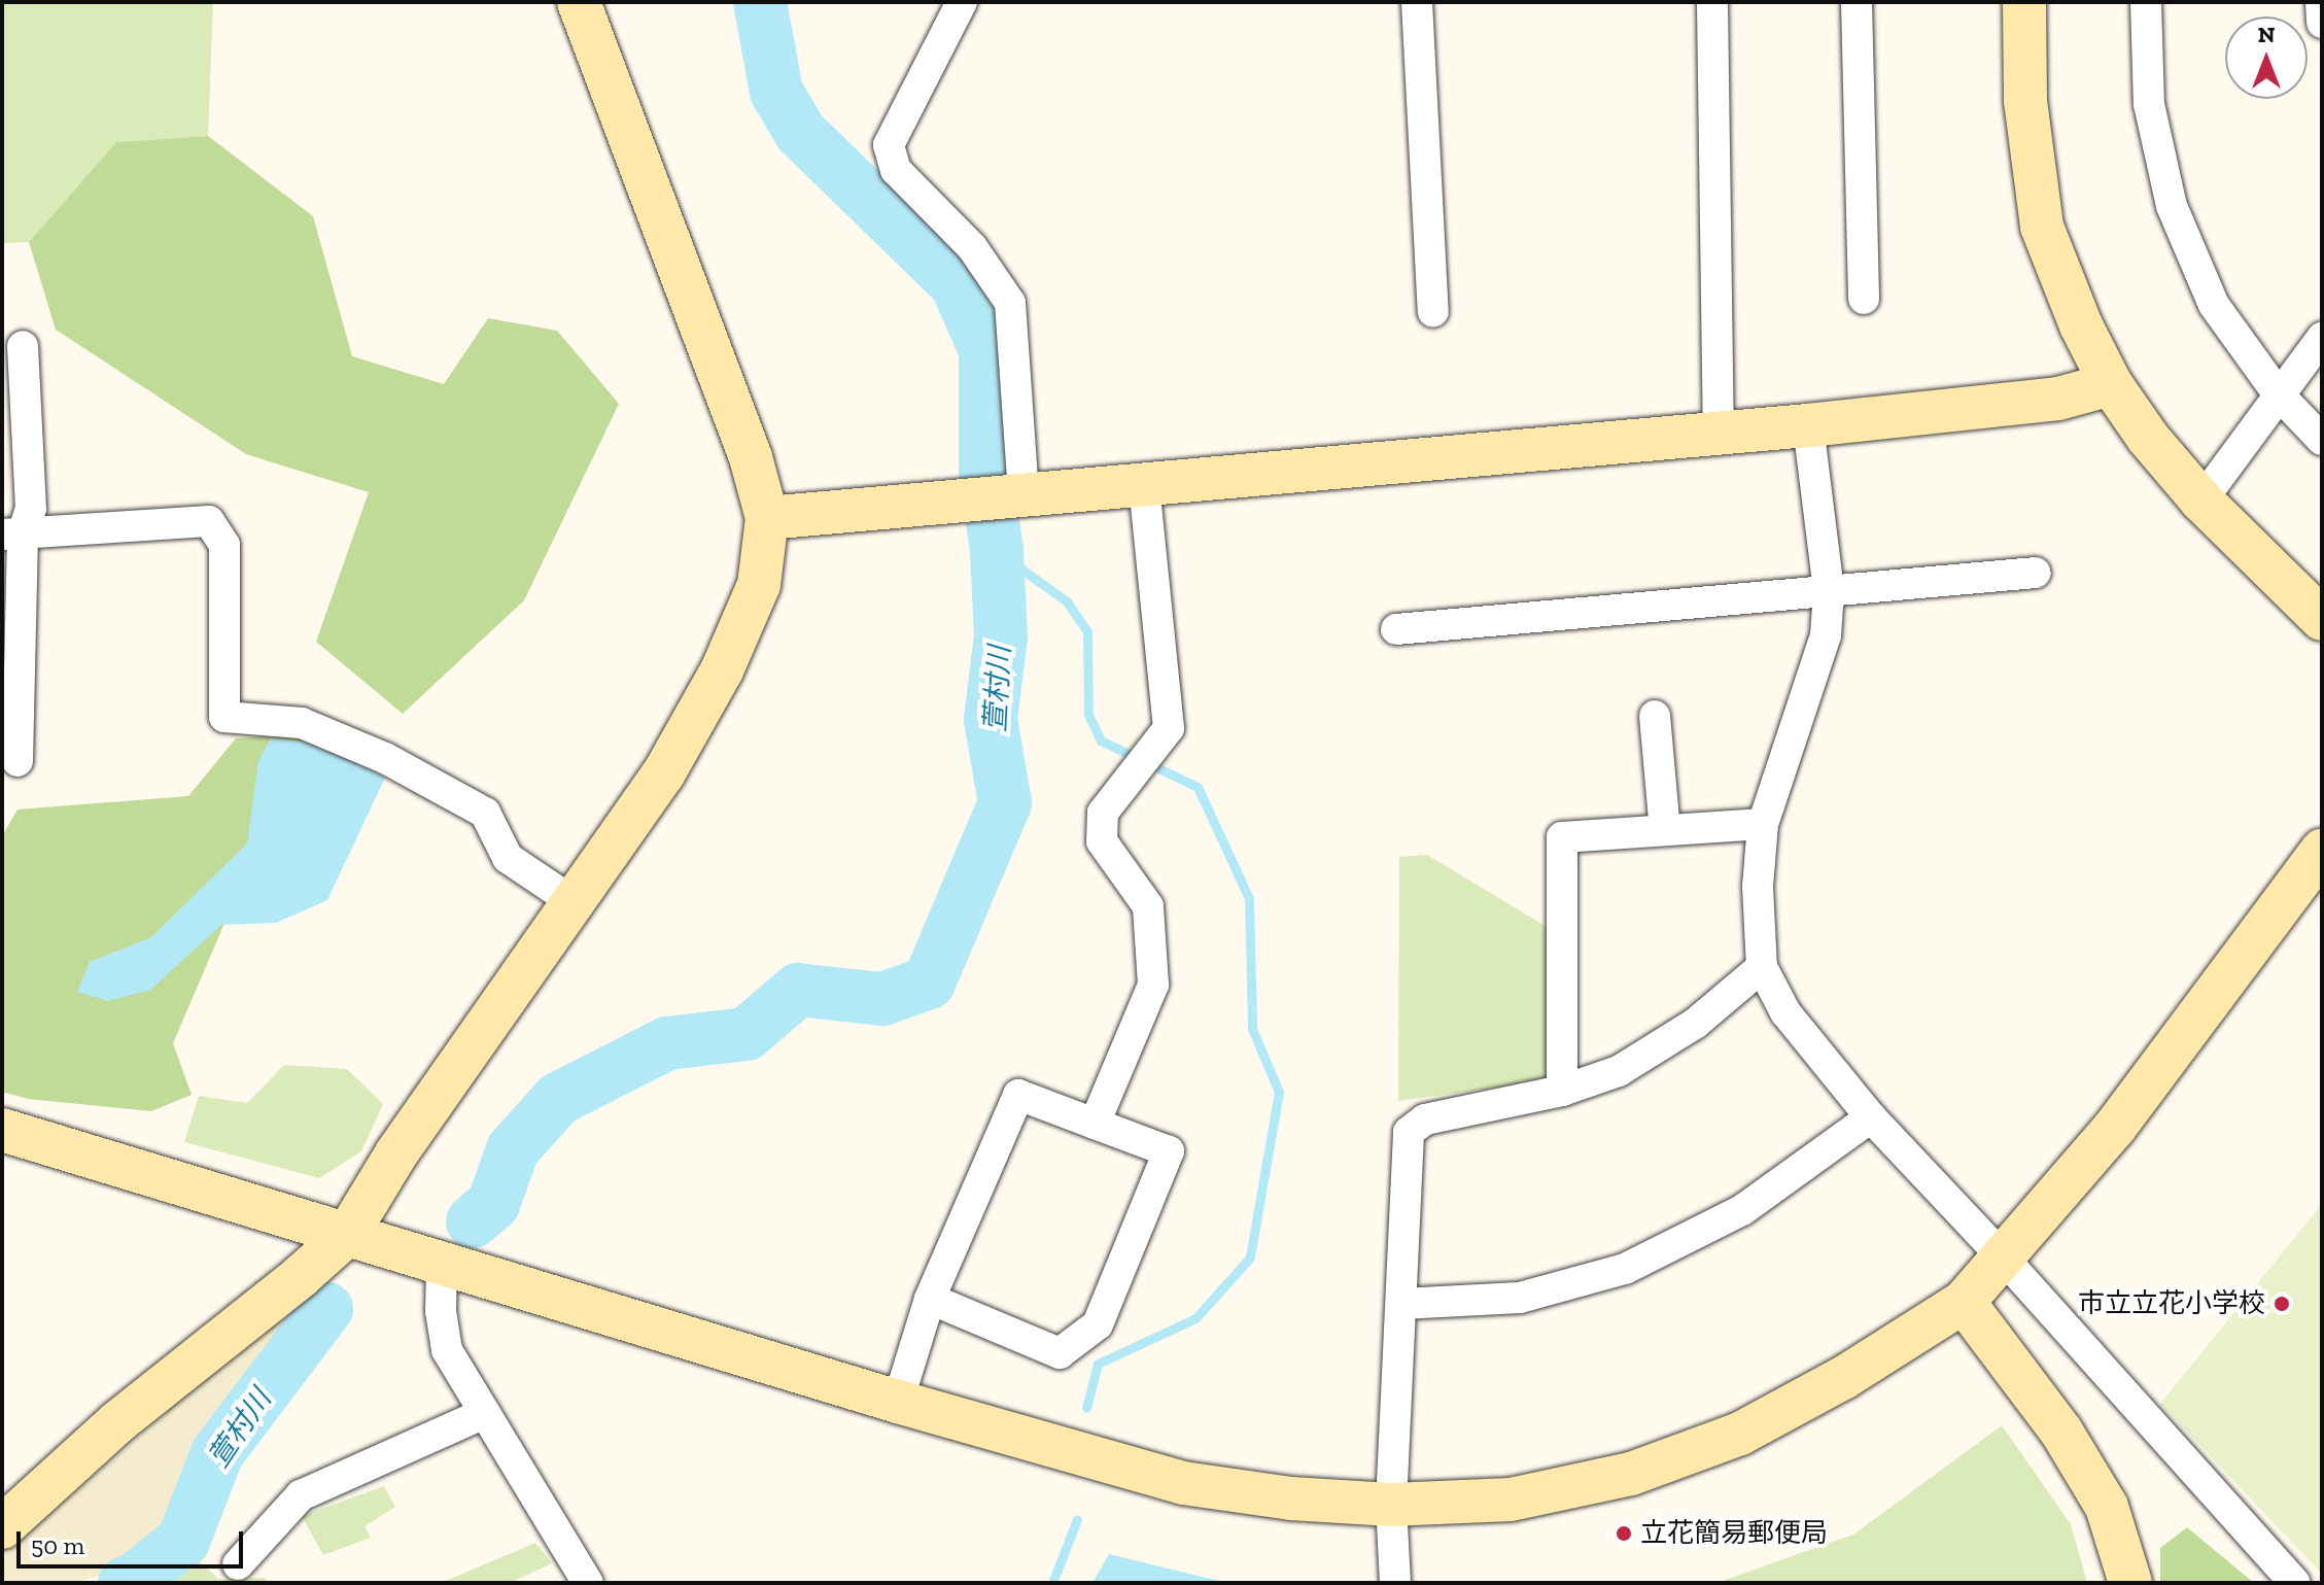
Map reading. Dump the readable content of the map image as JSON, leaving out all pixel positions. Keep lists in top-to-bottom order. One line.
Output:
{"water":["萱村川"],"places":["市立立花小学校","立花簡易郵便局"],"scale_bar":"50 m","north":"top"}
